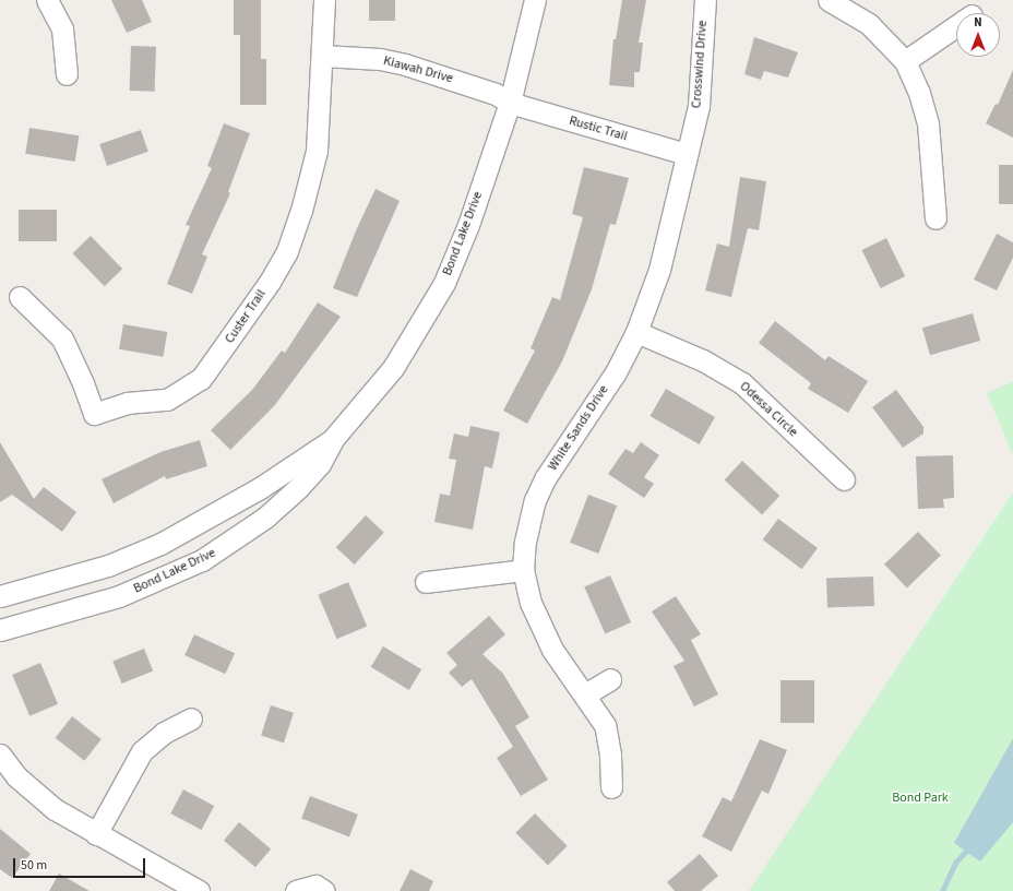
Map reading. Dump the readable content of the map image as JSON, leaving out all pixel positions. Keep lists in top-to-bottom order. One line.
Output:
{"streets":{"street":["Crosswind Drive","Kiawah Drive","Rustic Trail","Bond Lake Drive","Custer Trail","Odessa Circle","White Sands Drive"]},"crossings":[["Crosswind Drive","Rustic Trail"],["Crosswind Drive","White Sands Drive"],["Kiawah Drive","Rustic Trail"],["Kiawah Drive","Bond Lake Drive"],["Kiawah Drive","Custer Trail"],["Rustic Trail","Bond Lake Drive"],["Rustic Trail","White Sands Drive"],["Odessa Circle","White Sands Drive"]],"parks":["Bond Park"],"scale_bar":"50 m","north":"top"}
